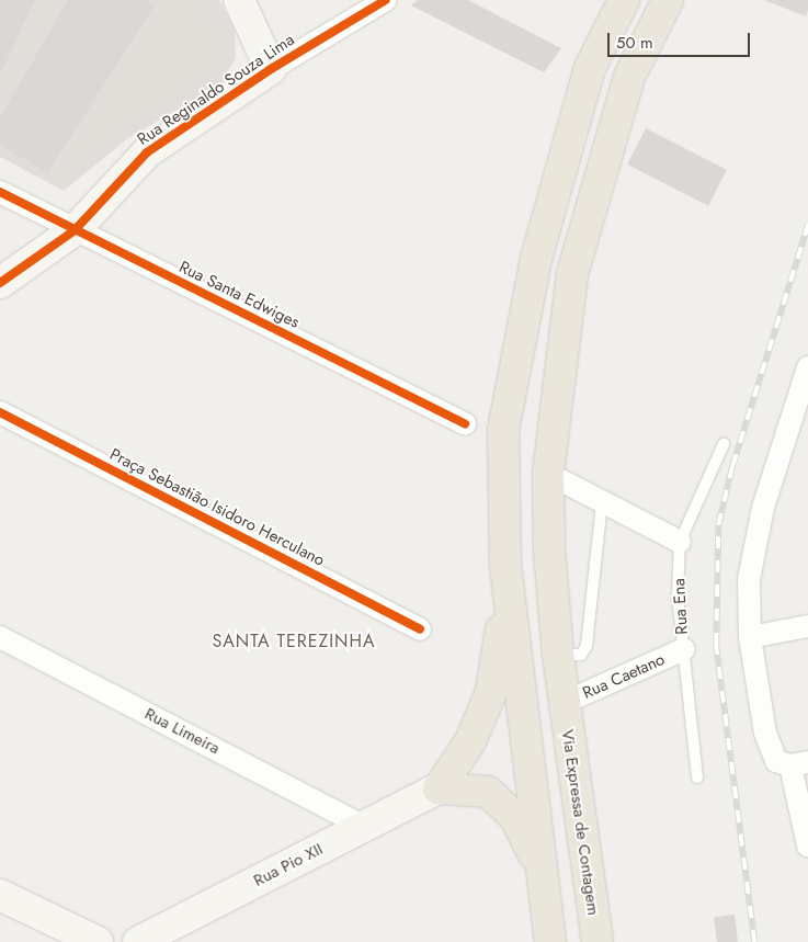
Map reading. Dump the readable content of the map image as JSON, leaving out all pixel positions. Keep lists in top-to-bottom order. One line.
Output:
{"streets":{"highway":["Via Expressa de Contagem"],"street":["Rua Reginaldo Souza Lima","Rua Santa Edwiges","Praça Sebastião Isidoro Herculano","Rua Caetano","Rua Limeira","Rua Pio XII"],"lane":["Rua Ena"]},"crossings":[["Rua Reginaldo Souza Lima","Rua Santa Edwiges"],["Rua Ena","Rua Caetano"],["Rua Caetano","Via Expressa de Contagem"],["Rua Limeira","Rua Pio XII"]],"districts":["SANTA TEREZINHA"],"scale_bar":"50 m"}
